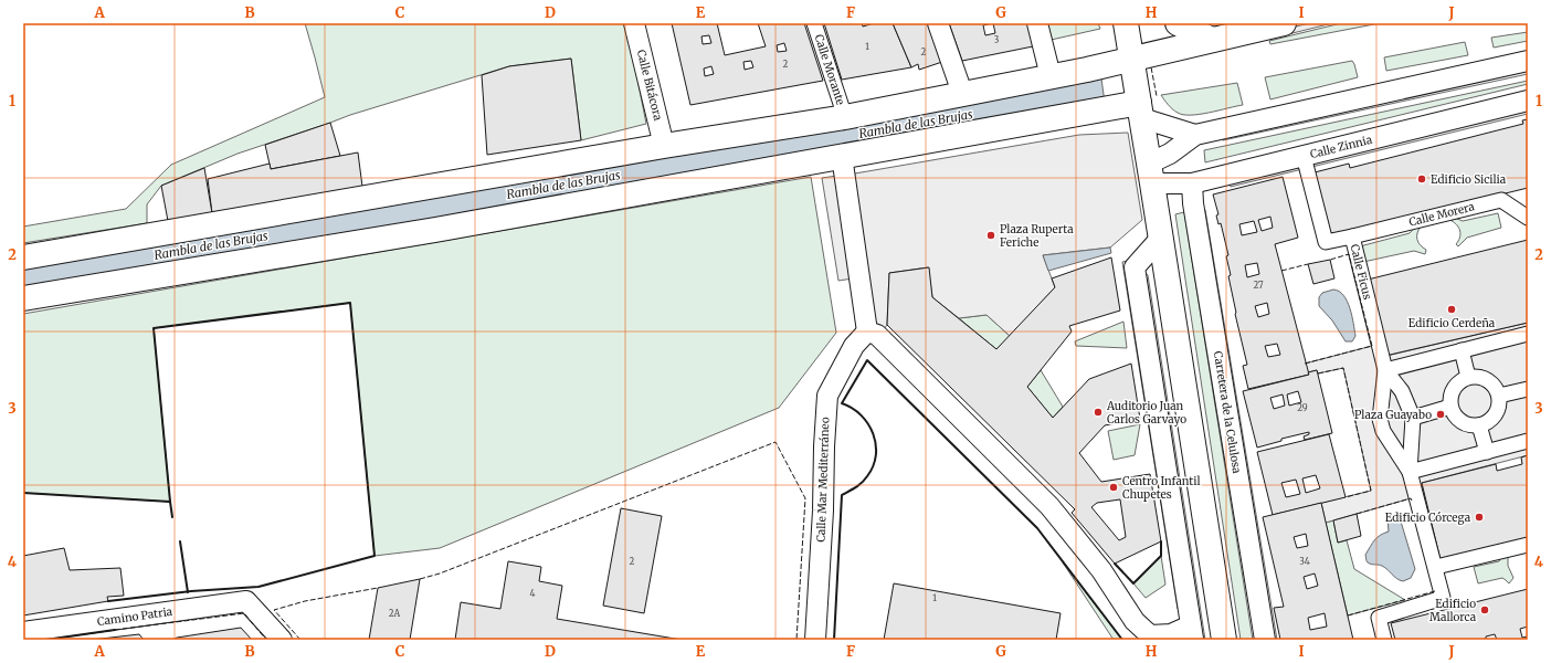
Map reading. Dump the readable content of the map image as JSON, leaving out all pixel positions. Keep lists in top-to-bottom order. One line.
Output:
{"streets":{"street":["Calle Morante","Calle Bitácora","Calle Zinnia","Calle Morera","Calle Ficus","Carretera de la Celulosa","Calle Mar Mediterráneo","Camino Patria"]},"crossings":[["Calle Zinnia","Calle Ficus"],["Calle Zinnia","Carretera de la Celulosa"],["Calle Morera","Calle Ficus"]],"water":["Rambla de las Brujas"],"places":["Edificio Sicilia","Plaza Ruperta Feriche","Edificio Cerdeña","Auditorio Juan Carlos Garvayo","Plaza Guayabo","Centro Infantil Chupetes","Edificio Córcega","Edificio Mallorca"],"house_numbers":["3","1","2","2","27","29","2","34","4","1","2A"],"grid":{"columns":["A","B","C","D","E","F","G","H","I","J"],"rows":["1","2","3","4"]}}
